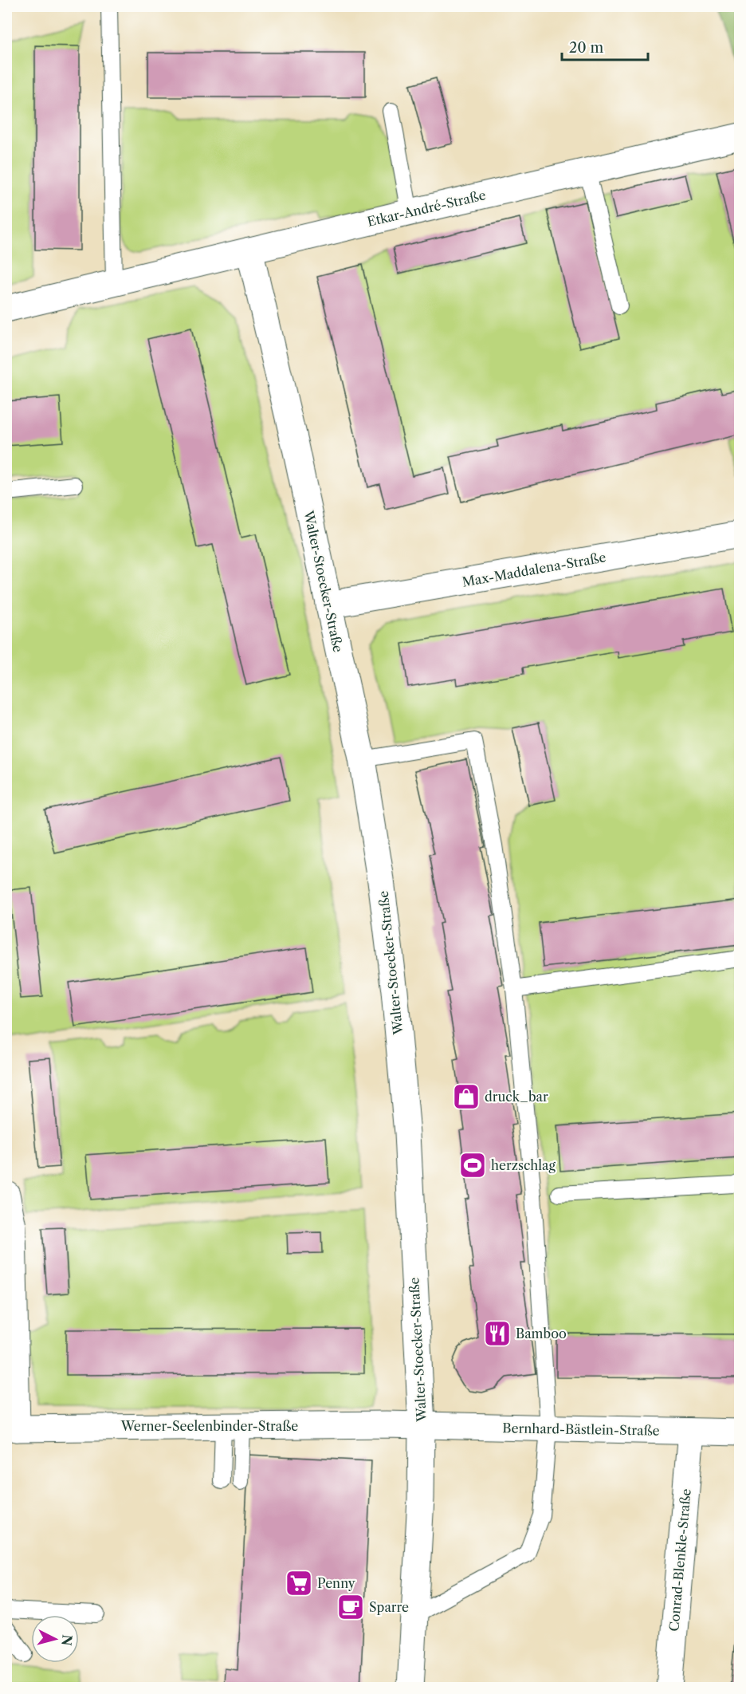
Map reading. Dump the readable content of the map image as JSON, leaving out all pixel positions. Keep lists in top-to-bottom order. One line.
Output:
{"streets":{"street":["Etkar-André-Straße","Max-Maddalena-Straße","Walter-Stoecker-Straße","Werner-Seelenbinder-Straße","Bernhard-Bästlein-Straße","Conrad-Blenkle-Straße"]},"crossings":[["Etkar-André-Straße","Walter-Stoecker-Straße"],["Max-Maddalena-Straße","Walter-Stoecker-Straße"],["Walter-Stoecker-Straße","Werner-Seelenbinder-Straße"],["Walter-Stoecker-Straße","Bernhard-Bästlein-Straße"],["Werner-Seelenbinder-Straße","Bernhard-Bästlein-Straße"],["Bernhard-Bästlein-Straße","Conrad-Blenkle-Straße"]],"places":{"shop":["druck_bar"],"sports":["herzschlag"],"restaurant":["Bamboo"],"supermarket":["Penny"],"cafe":["Sparre"]},"scale_bar":"20 m","north":"right"}
